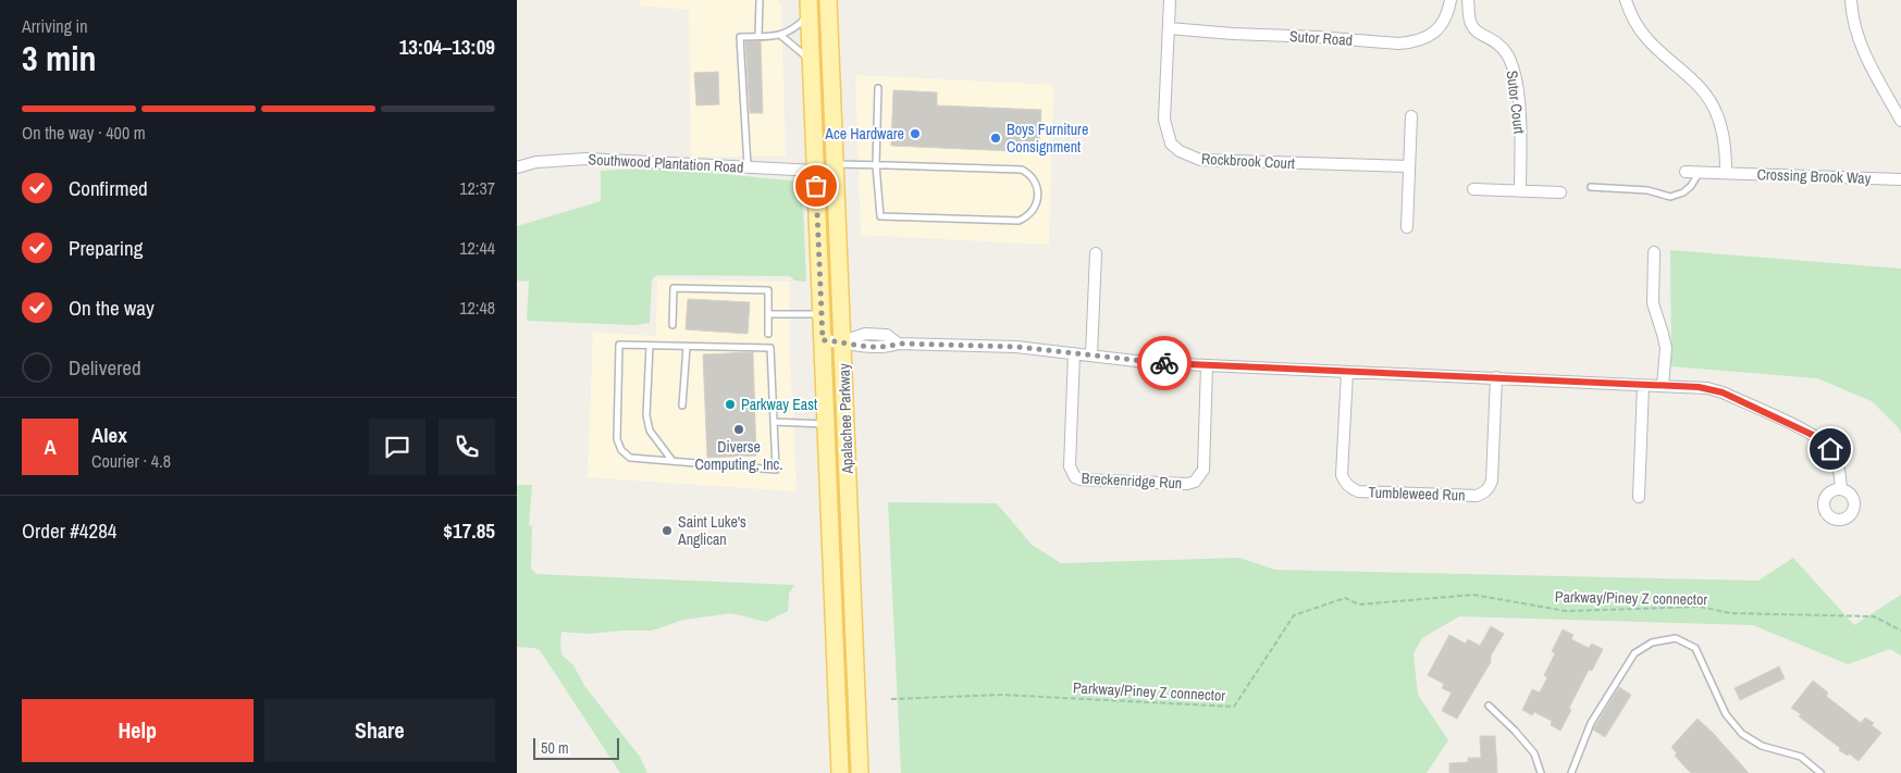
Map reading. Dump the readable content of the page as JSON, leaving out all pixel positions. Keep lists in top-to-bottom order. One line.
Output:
{"streets":{"main road":["Apalachee Parkway"],"street":["Sutor Road","Sutor Court","Rockbrook Court","Southwood Plantation Road","Crossing Brook Way","Breckenridge Run","Tumbleweed Run"],"path":["Parkway/Piney Z connector"]},"crossings":[["Sutor Road","Rockbrook Court"],["Southwood Plantation Road","Apalachee Parkway"]],"places":["Ace Hardware","Boys Furniture Consignment","Parkway East","Diverse Computing, Inc.","Saint Luke's Anglican"],"scale_bar":"50 m","page":{"heading":["3 min","Arriving in","13:04–13:09"],"panel":["Alex","Courier · 4.8","Order #4284","$17.85"],"bar":"On the way · 400 m","list":[["Confirmed","12:37"],["Preparing","12:44"],["On the way","12:48"],"Delivered"],"round":"A","buttons":["Help","Share"],"scale":"50 m"}}
